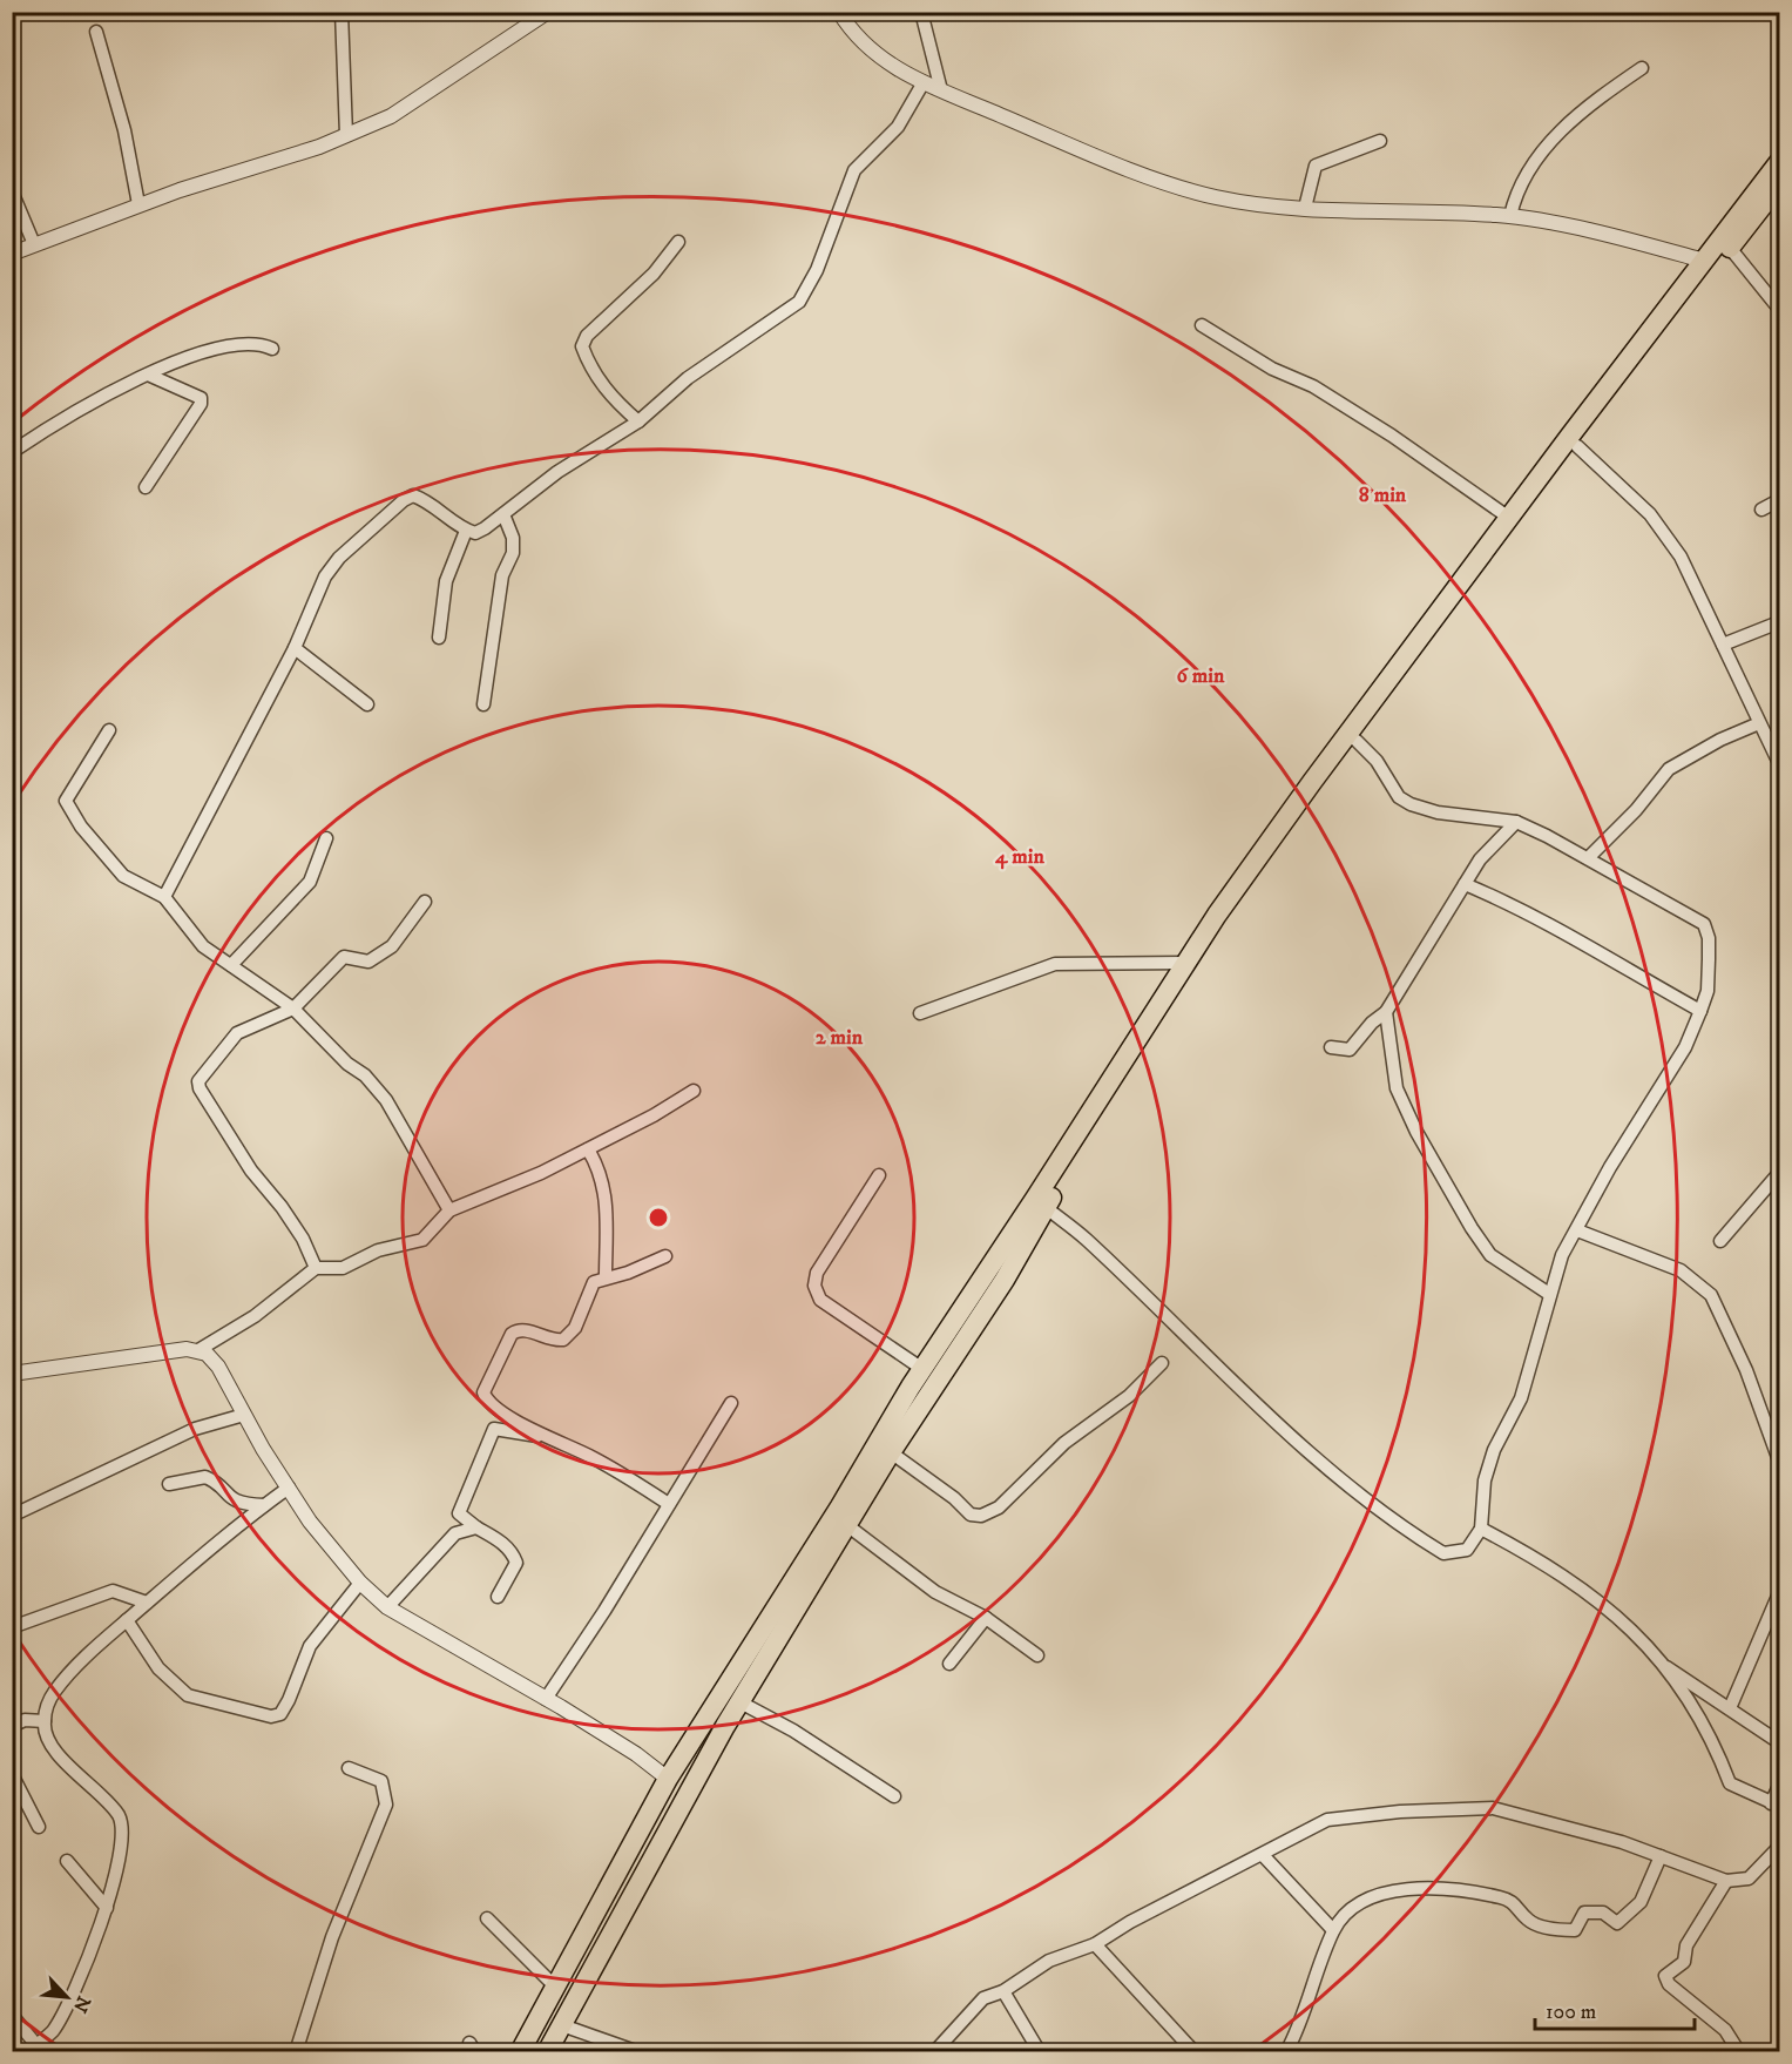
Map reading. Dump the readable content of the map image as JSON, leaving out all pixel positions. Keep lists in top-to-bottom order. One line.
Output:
{"scale_bar":"100 m","north":"bottom right","rings":["8 min","6 min","4 min","2 min"]}
